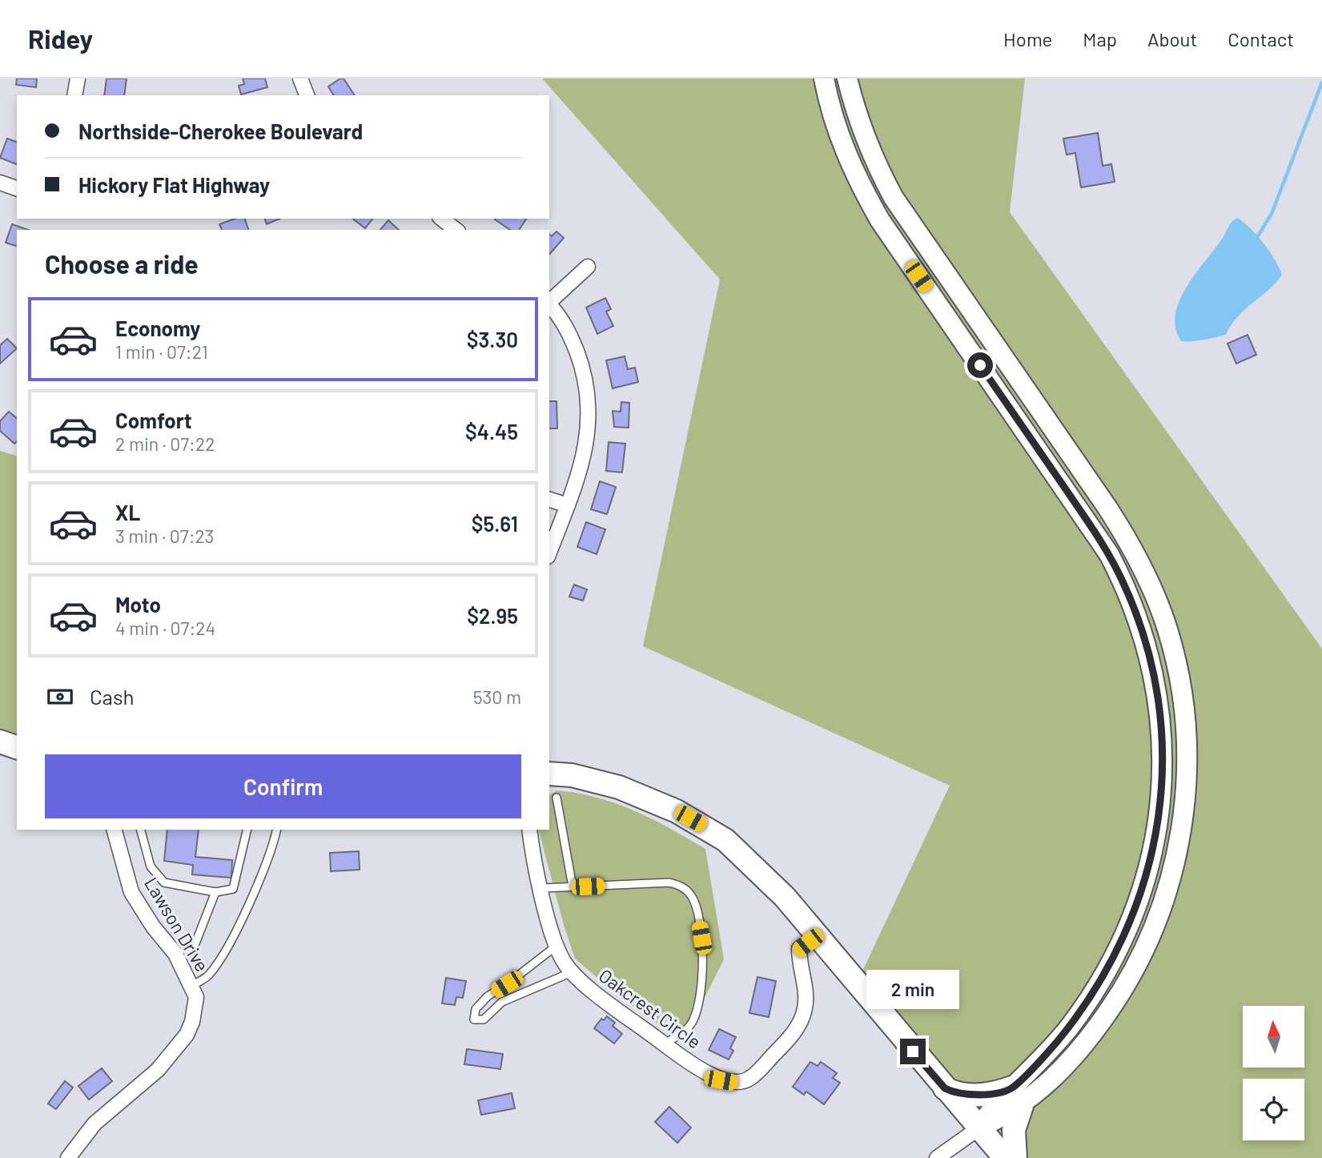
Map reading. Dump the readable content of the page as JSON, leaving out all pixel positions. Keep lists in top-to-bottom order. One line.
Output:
{"streets":{"street":["Lawson Drive","Oakcrest Circle"]},"north":"top","page":{"header":"Ridey","nav":["Home","Map","About","Contact"],"banner":["Northside-Cherokee Boulevard","Hickory Flat Highway"],"heading":"Choose a ride","list":[{"name":"Economy","note":"1 min · 07:21","value":"$3.30"},{"name":"Comfort","note":"2 min · 07:22","value":"$4.45"},{"name":"XL","note":"3 min · 07:23","value":"$5.61"},{"name":"Moto","note":"4 min · 07:24","value":"$2.95"}],"pay":["Cash","530 m"],"buttons":"Confirm","bubble":"2 min"}}
